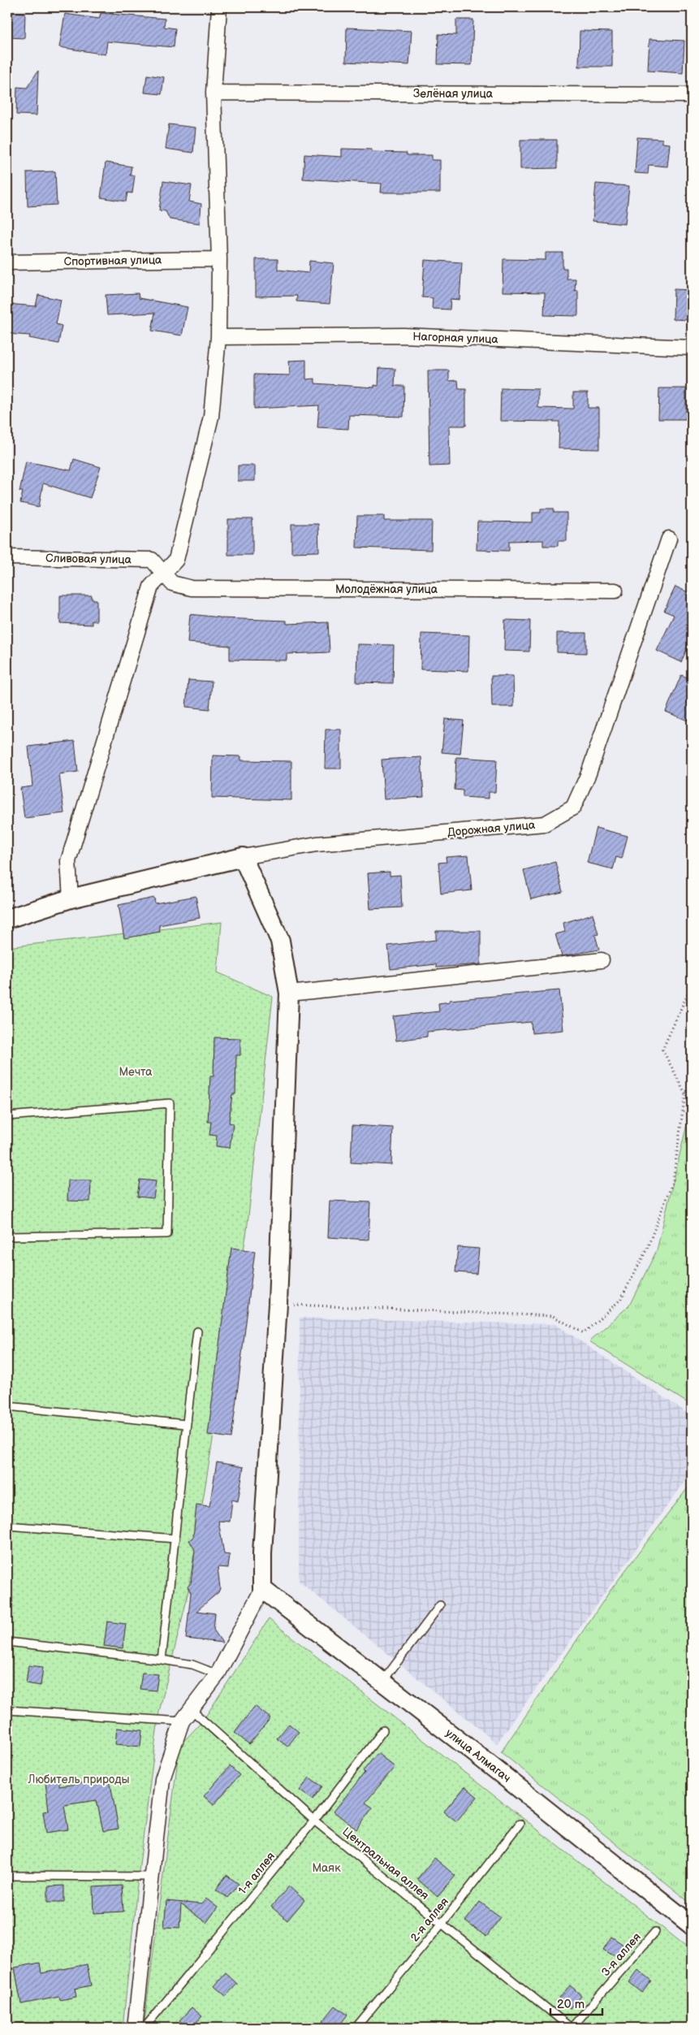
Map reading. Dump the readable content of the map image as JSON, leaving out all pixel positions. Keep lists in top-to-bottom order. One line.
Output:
{"streets":{"street":["Зелёная улица","Спортивная улица","Нагорная улица","Сливовая улица","Молодёжная улица","Дорожная улица","улица Алмагач"],"lane":["Центральная аллея","1-я аллея","2-я аллея","3-я аллея"]},"crossings":[["Сливовая улица","Молодёжная улица"],["Центральная аллея","1-я аллея"],["Центральная аллея","2-я аллея"],["Центральная аллея","3-я аллея"]],"parks":["Мечта","Любитель природы","Маяк"],"scale_bar":"20 m"}
